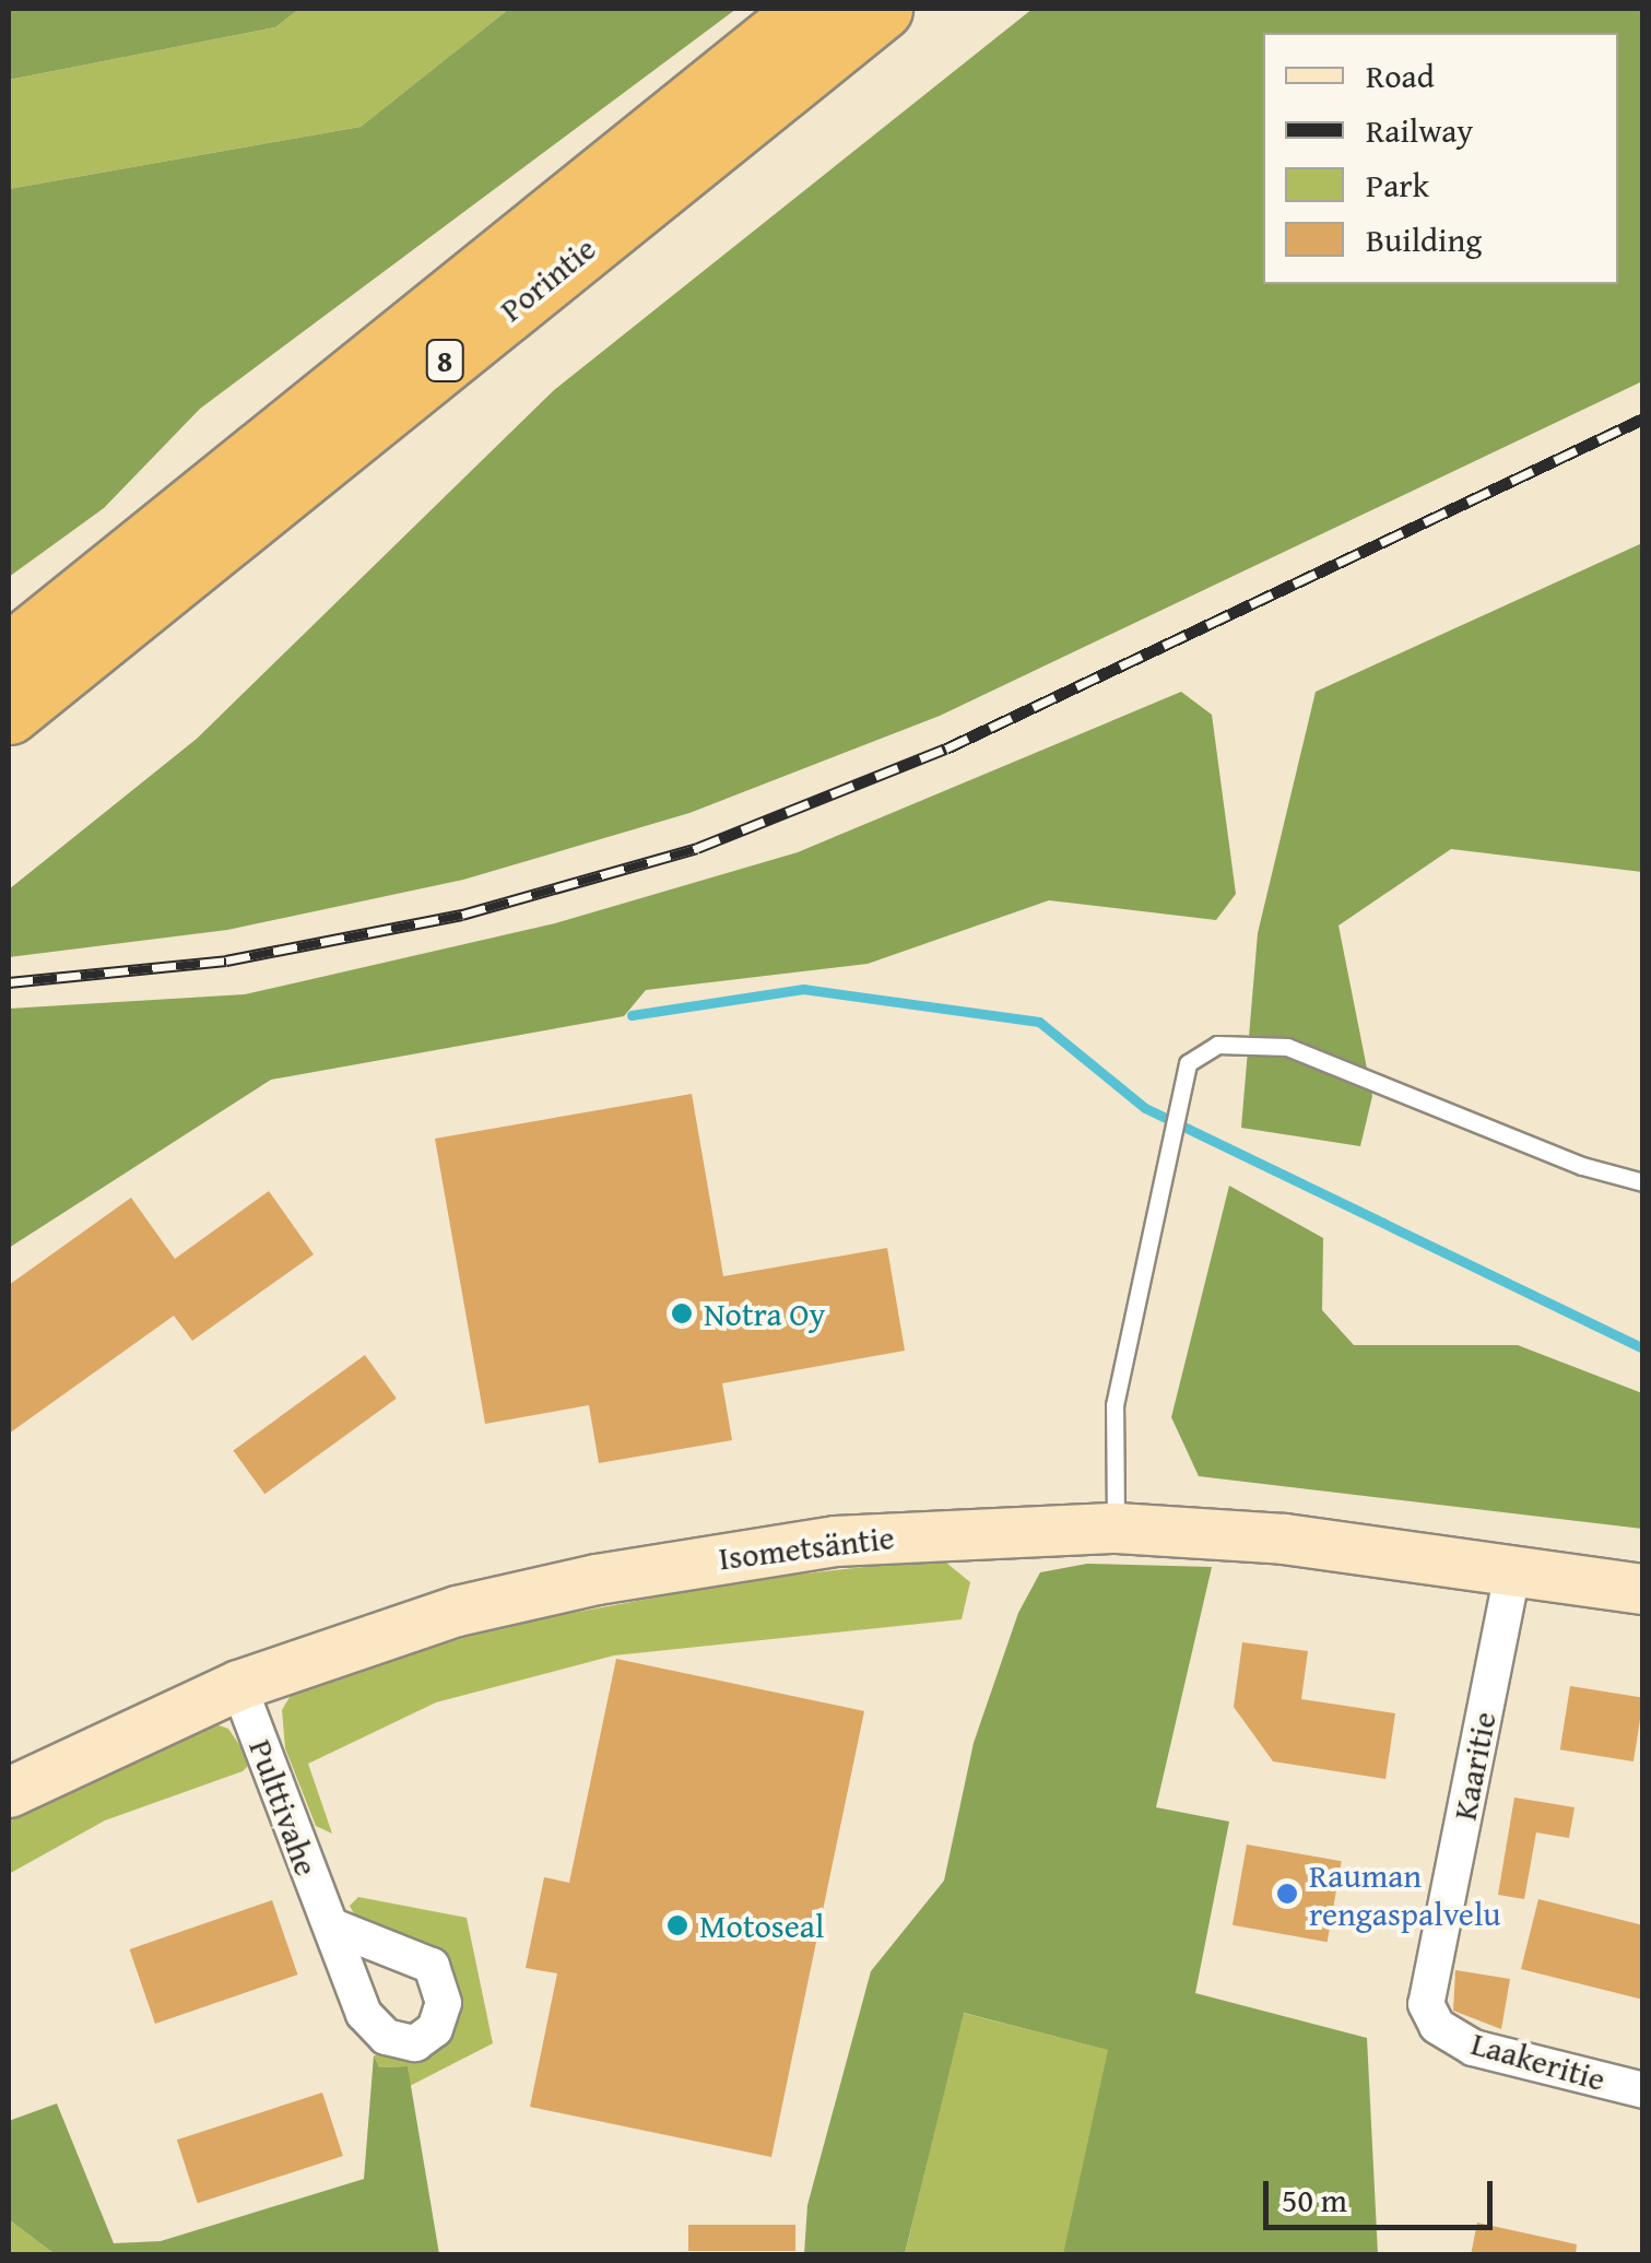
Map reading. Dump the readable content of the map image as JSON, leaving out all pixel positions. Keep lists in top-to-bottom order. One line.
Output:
{"streets":{"highway":["Porintie","8"],"main road":["Isometsäntie"],"street":["Kaaritie","Pulttivahe","Laakeritie"]},"crossings":[["Isometsäntie","Kaaritie"],["Isometsäntie","Pulttivahe"],["Kaaritie","Laakeritie"]],"places":["Notra Oy","Rauman rengaspalvelu","Motoseal"],"legend":["Road","Railway","Park","Building"],"scale_bar":"50 m"}
